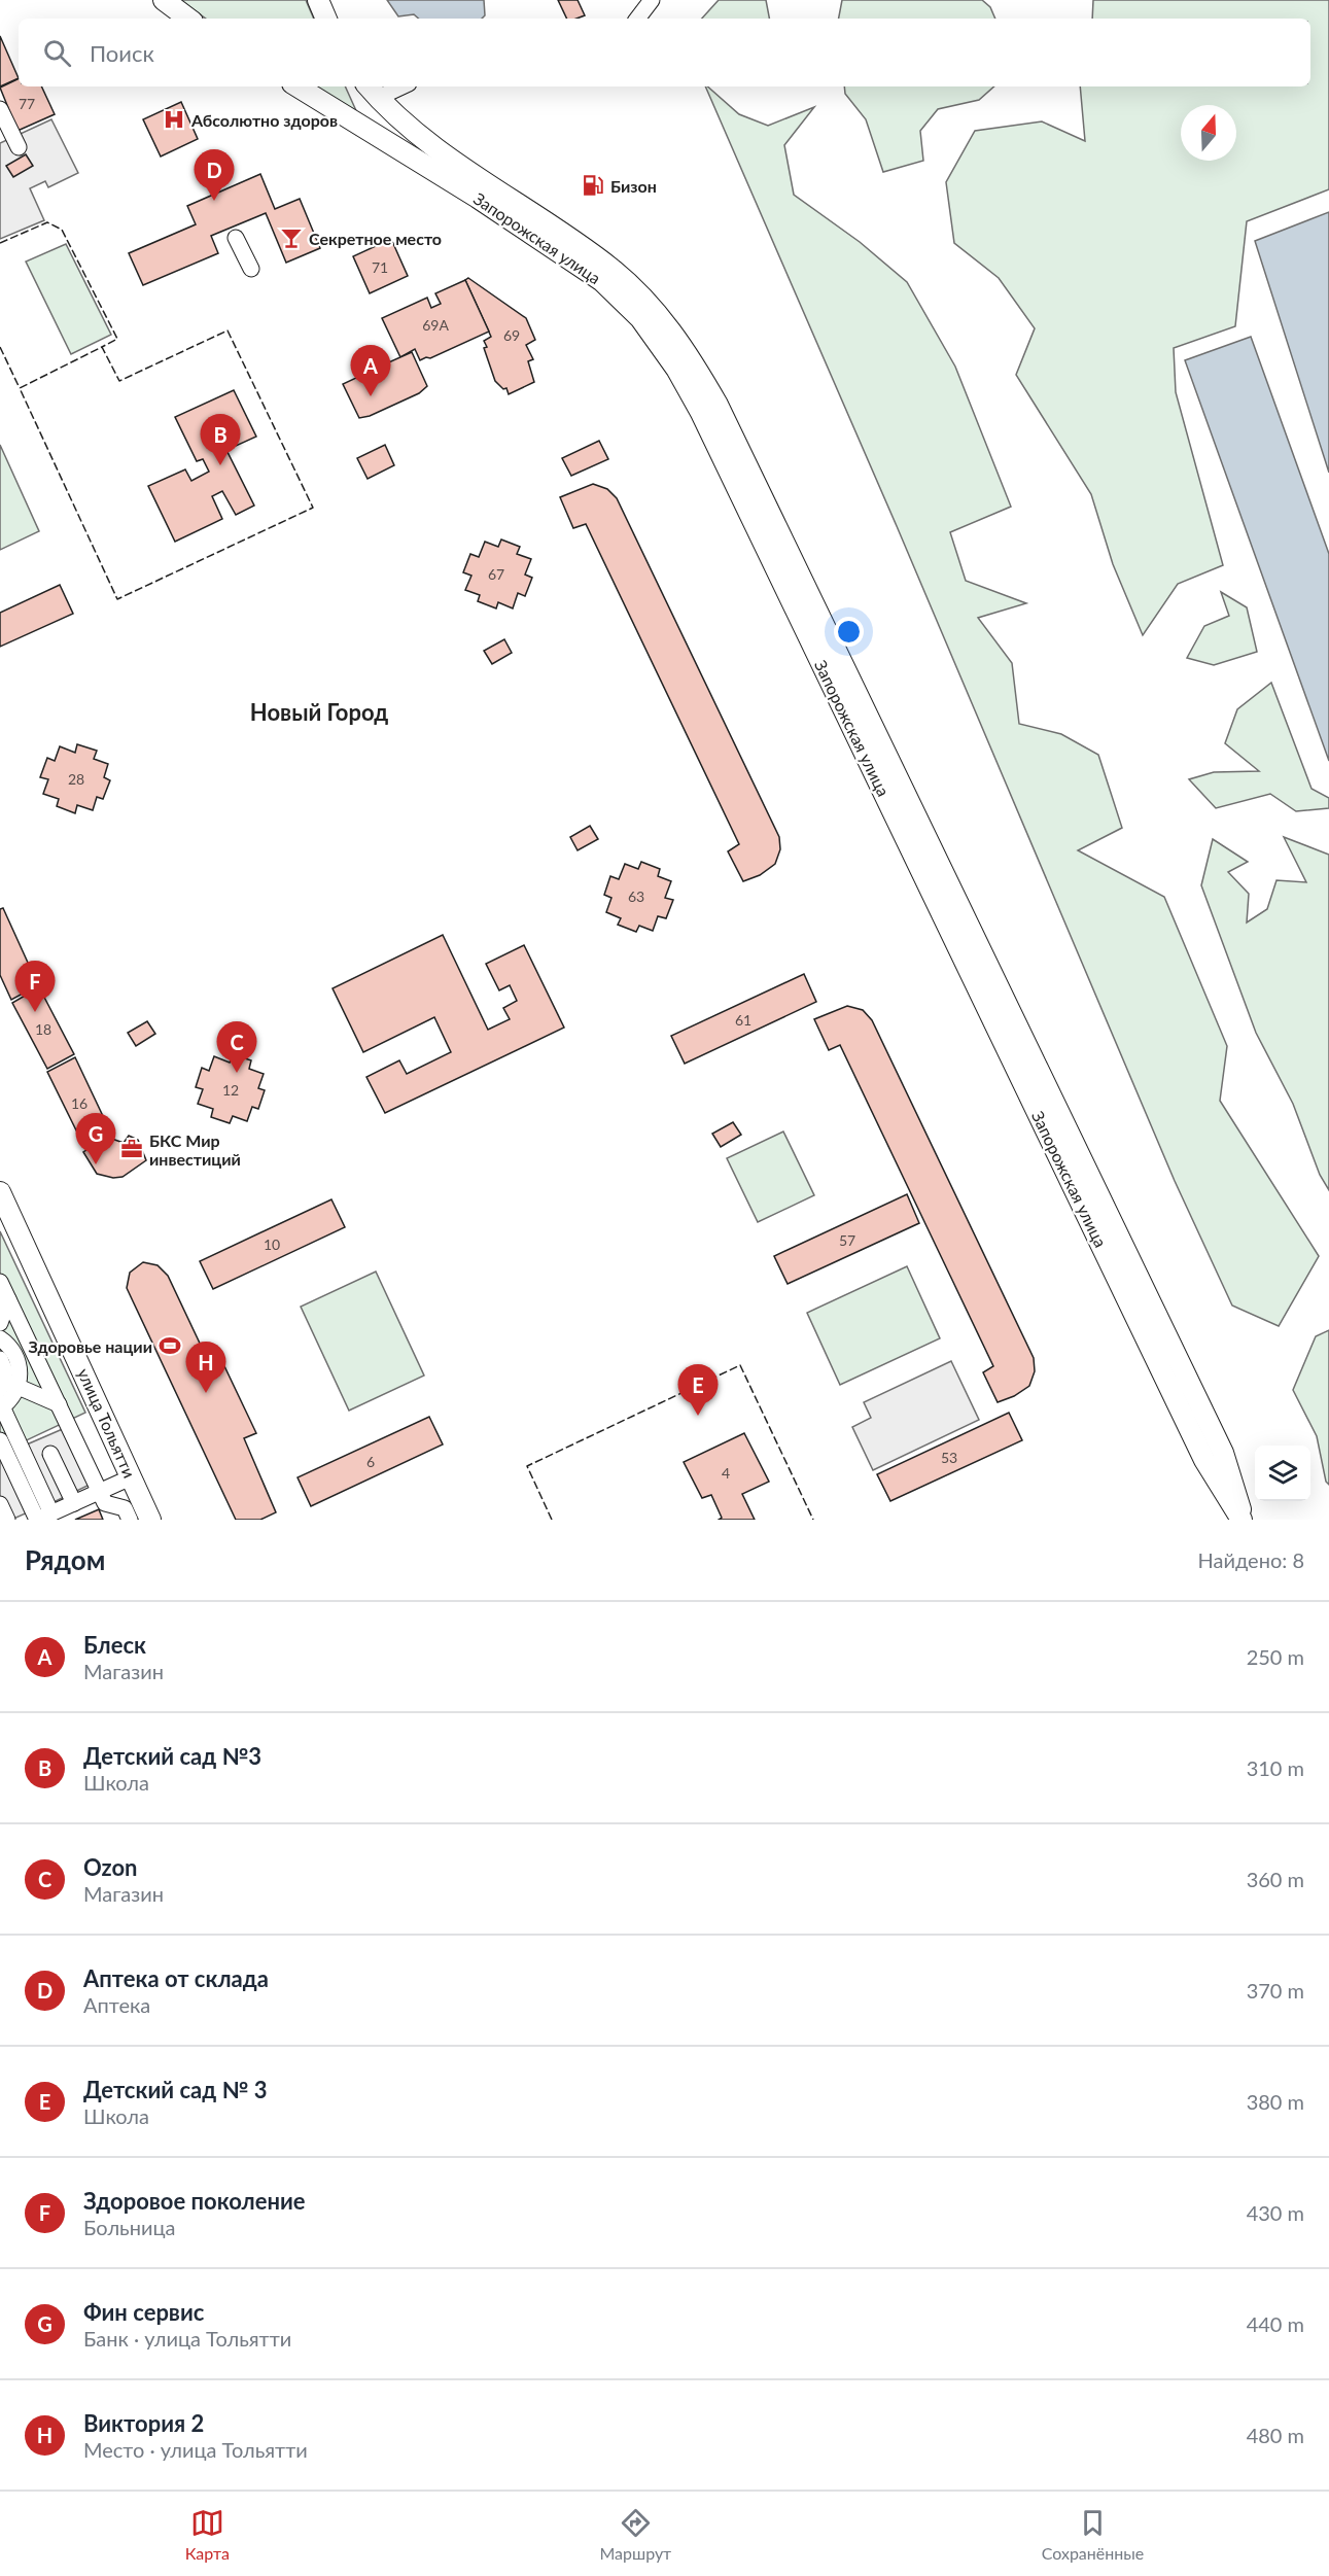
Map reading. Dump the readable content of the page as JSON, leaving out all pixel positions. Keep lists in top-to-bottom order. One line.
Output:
{"streets":{"main road":["Запорожская улица","улица Тольятти"]},"districts":["Новый Город"],"places":{"hospital":["Абсолютно здоров"],"fuel station":["Бизон"],"bar":["Секретное место"],"office":["БКС Мир инвестиций"],"sports":["Здоровье нации"]},"house_numbers":["77","71","69А","69","67","28","63","61","18","12","16","57","10","53","6","4"],"north":"top","page":{"search":"Поиск","pins":["D","A","B","F","C","G","H","E"],"heading":["Рядом","Найдено: 8"],"list":[{"mark":"A","name":"Блеск","note":"Магазин","value":"250 m"},{"mark":"B","name":"Детский сад №3","note":"Школа","value":"310 m"},{"mark":"C","name":"Ozon","note":"Магазин","value":"360 m"},{"mark":"D","name":"Аптека от склада","note":"Аптека","value":"370 m"},{"mark":"E","name":"Детский сад № 3","note":"Школа","value":"380 m"},{"mark":"F","name":"Здоровое поколение","note":"Больница","value":"430 m"},{"mark":"G","name":"Фин сервис","note":"Банк · улица Тольятти","value":"440 m"},{"mark":"H","name":"Виктория 2","note":"Место · улица Тольятти","value":"480 m"}],"nav":["Карта","Маршрут","Сохранённые"]}}
